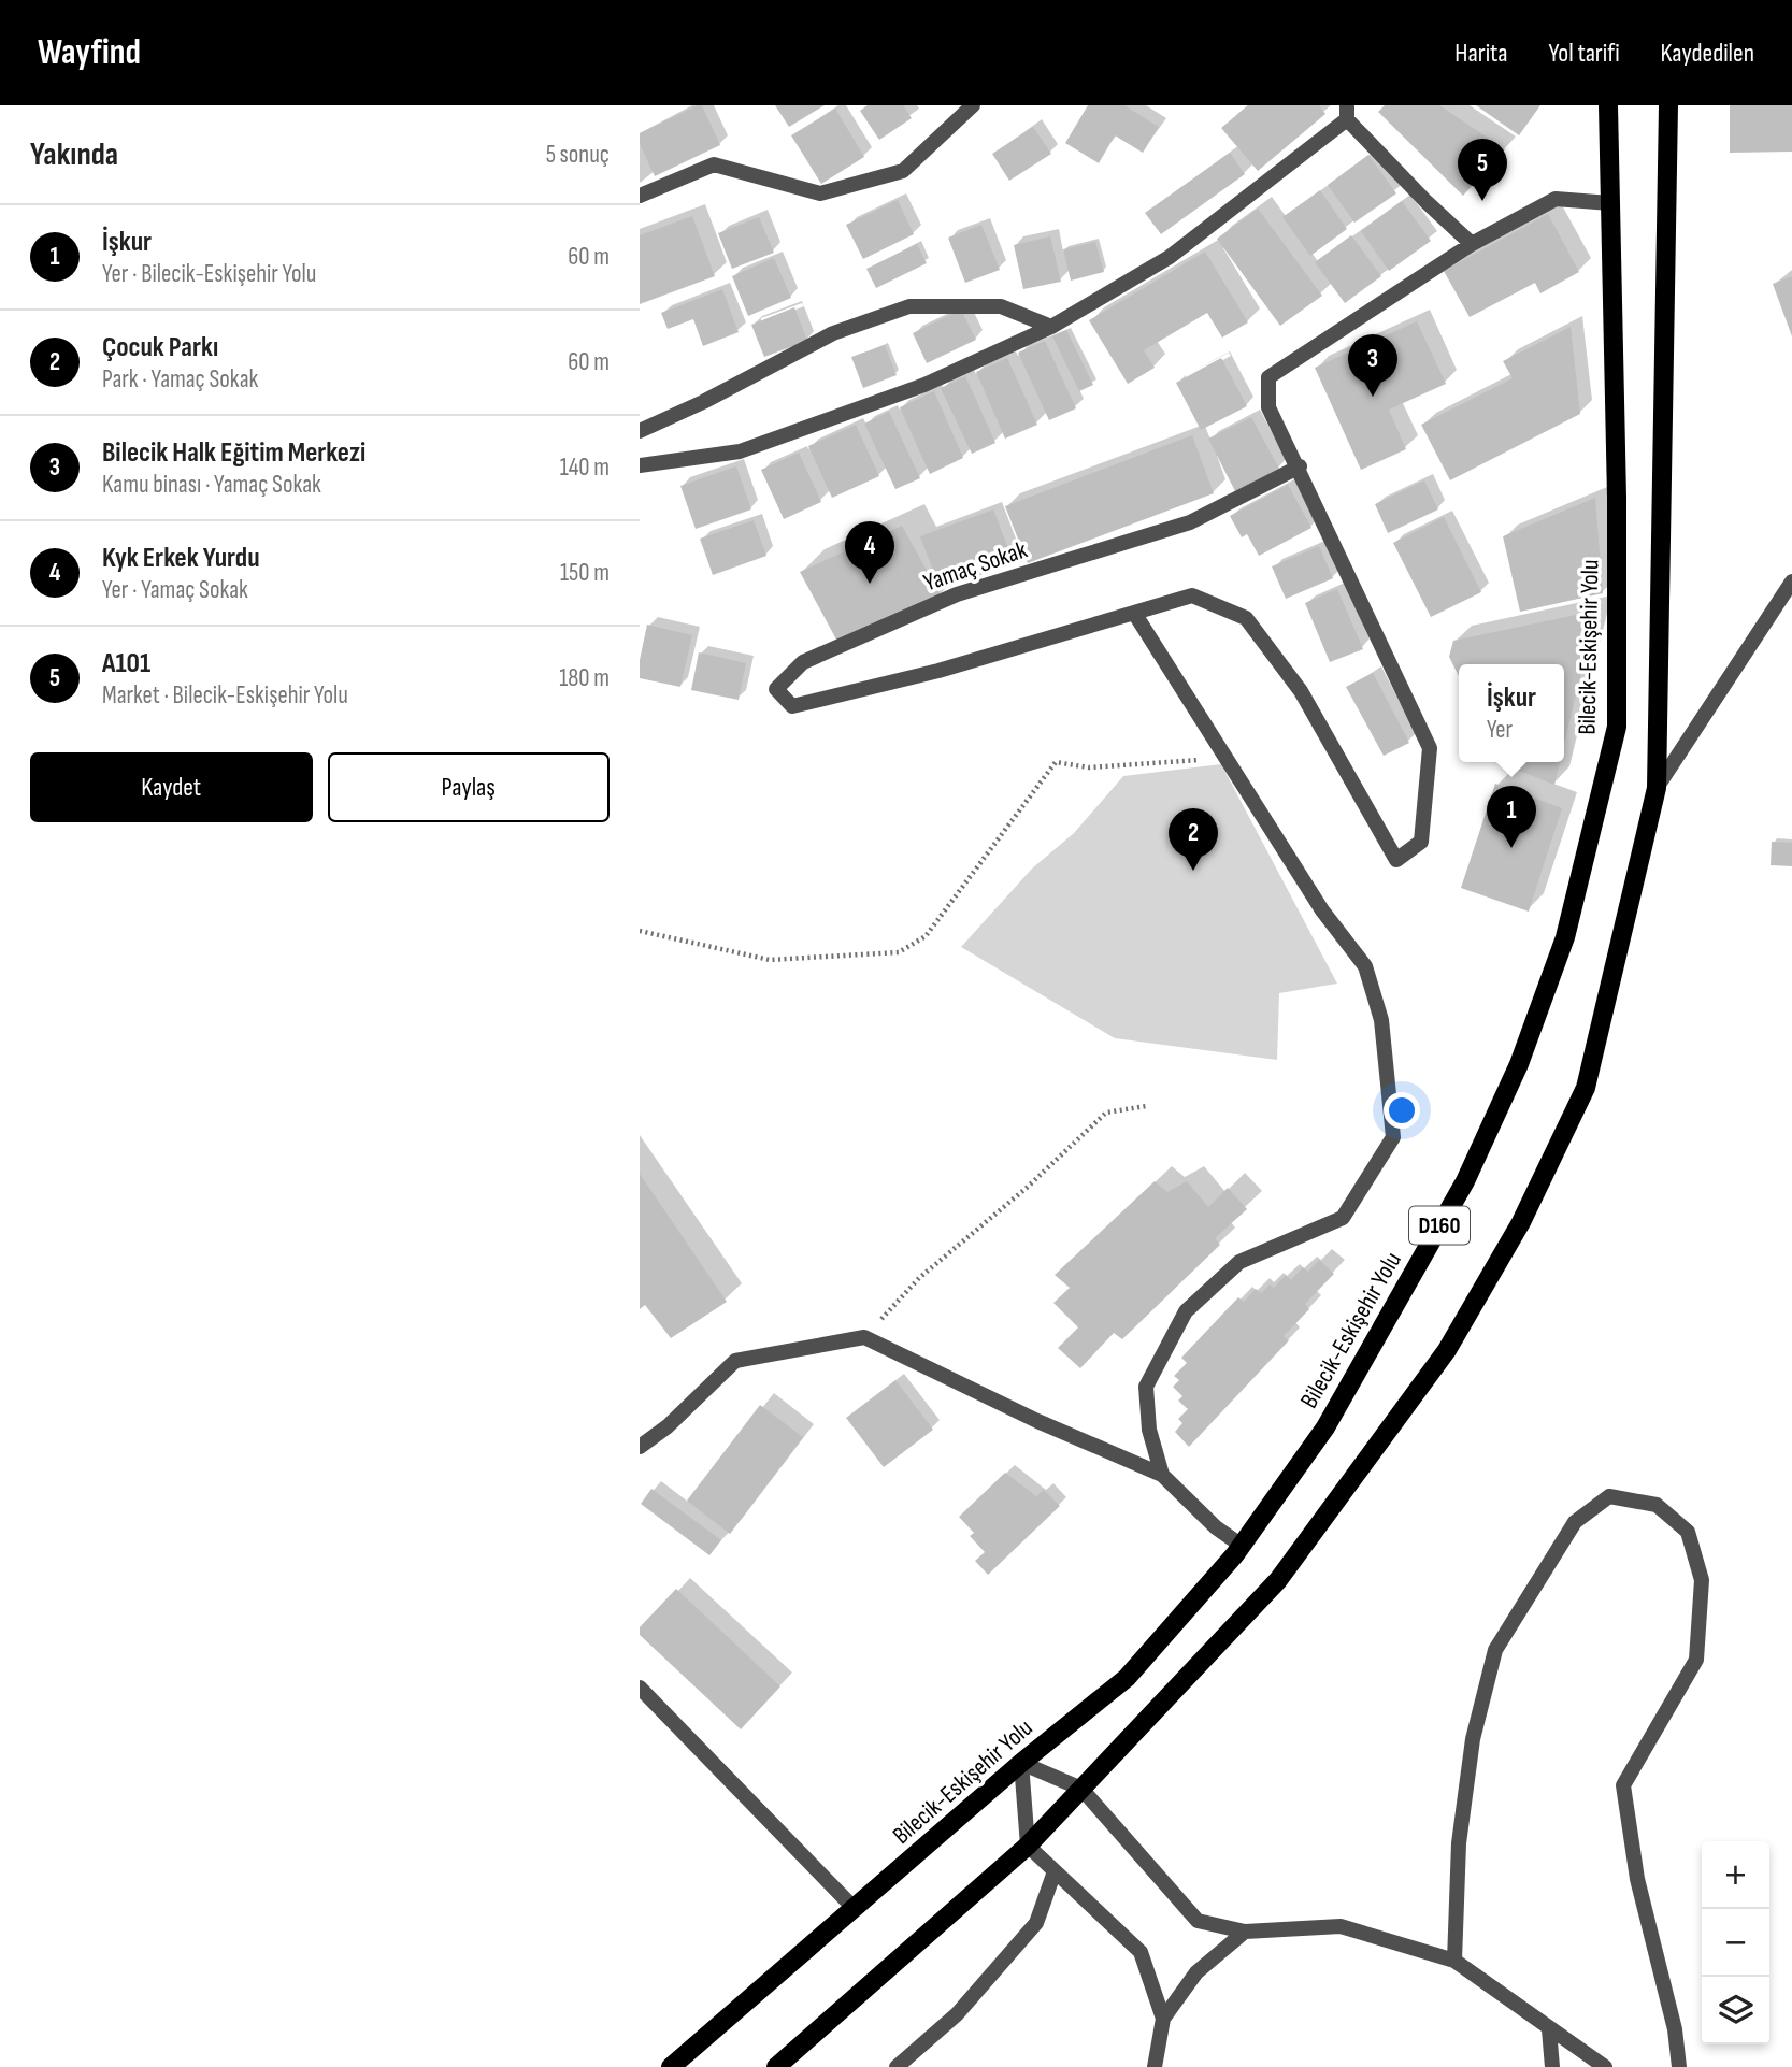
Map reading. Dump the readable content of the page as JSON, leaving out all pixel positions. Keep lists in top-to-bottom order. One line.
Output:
{"streets":{"main road":["Bilecik-Eskişehir Yolu","D160"],"street":["Yamaç Sokak"]},"page":{"header":"Wayfind","nav":["Harita","Yol tarifi","Kaydedilen"],"heading":["Yakında","5 sonuç"],"pins":["5","3","4","1","2"],"list":[{"mark":"1","name":"İşkur","note":"Yer · Bilecik-Eskişehir Yolu","value":"60 m"},{"mark":"2","name":"Çocuk Parkı","note":"Park · Yamaç Sokak","value":"60 m"},{"mark":"3","name":"Bilecik Halk Eğitim Merkezi","note":"Kamu binası · Yamaç Sokak","value":"140 m"},{"mark":"4","name":"Kyk Erkek Yurdu","note":"Yer · Yamaç Sokak","value":"150 m"},{"mark":"5","name":"A101","note":"Market · Bilecik-Eskişehir Yolu","value":"180 m"}],"popup":["İşkur","Yer"],"buttons":["Kaydet","Paylaş"],"map_buttons":["+","−"]}}
